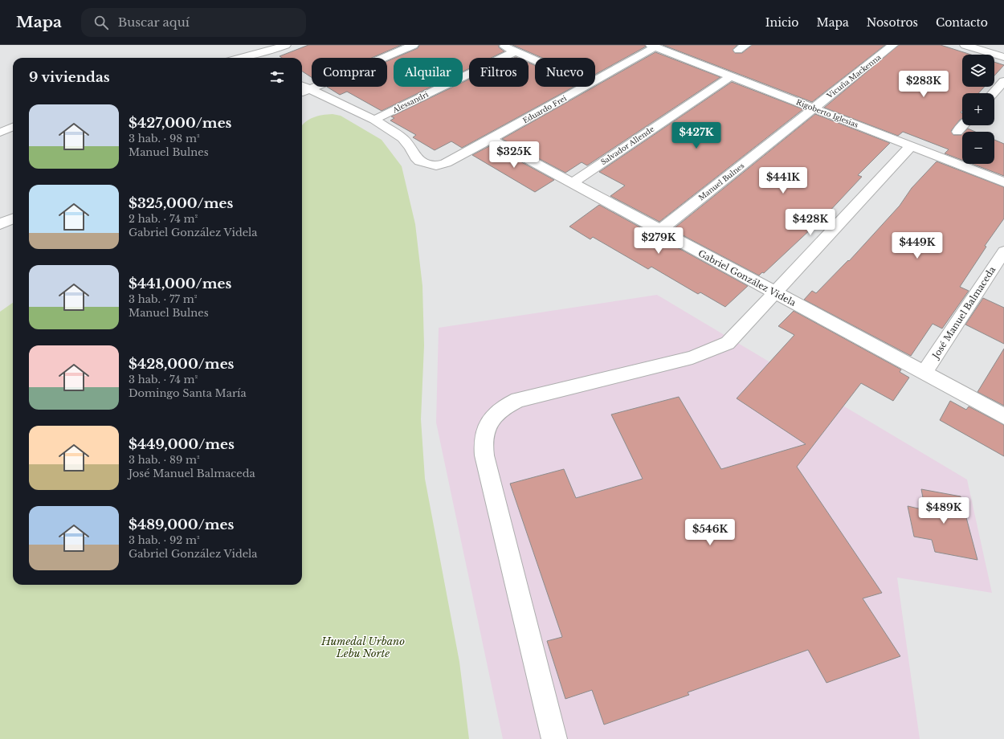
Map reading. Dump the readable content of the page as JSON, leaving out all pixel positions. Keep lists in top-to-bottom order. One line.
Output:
{"streets":{"street":["Vicuña Mackenna","Alessandri","Eduardo Frei","Rigoberto Iglesias","Salvador Allende","Manuel Bulnes","Gabriel González Videla","José Manuel Balmaceda"]},"crossings":[["Vicuña Mackenna","Rigoberto Iglesias"],["Vicuña Mackenna","Manuel Bulnes"],["Alessandri","Eduardo Frei"],["Eduardo Frei","Rigoberto Iglesias"],["Eduardo Frei","Gabriel González Videla"],["Rigoberto Iglesias","Salvador Allende"],["Rigoberto Iglesias","Manuel Bulnes"],["Salvador Allende","Gabriel González Videla"],["Manuel Bulnes","Gabriel González Videla"],["Gabriel González Videla","José Manuel Balmaceda"]],"parks":["Humedal Urbano Lebu Norte"],"page":{"header":"Mapa","search":"Buscar aquí","nav":["Inicio","Mapa","Nosotros","Contacto"],"map_buttons":["+","−"],"chip":["Comprar","Alquilar","Filtros","Nuevo"],"heading":"9 viviendas","price":["$283K","$427K","$325K","$441K","$428K","$279K","$449K","$489K","$546K"],"list":[{"name":"$427,000/mes","note":"3 hab. · 98 m² · Manuel Bulnes"},{"name":"$325,000/mes","note":"2 hab. · 74 m² · Gabriel González Videla"},{"name":"$441,000/mes","note":"3 hab. · 77 m² · Manuel Bulnes"},{"name":"$428,000/mes","note":"3 hab. · 74 m² · Domingo Santa María"},{"name":"$449,000/mes","note":"3 hab. · 89 m² · José Manuel Balmaceda"},{"name":"$489,000/mes","note":"3 hab. · 92 m² · Gabriel González Videla"}]}}
